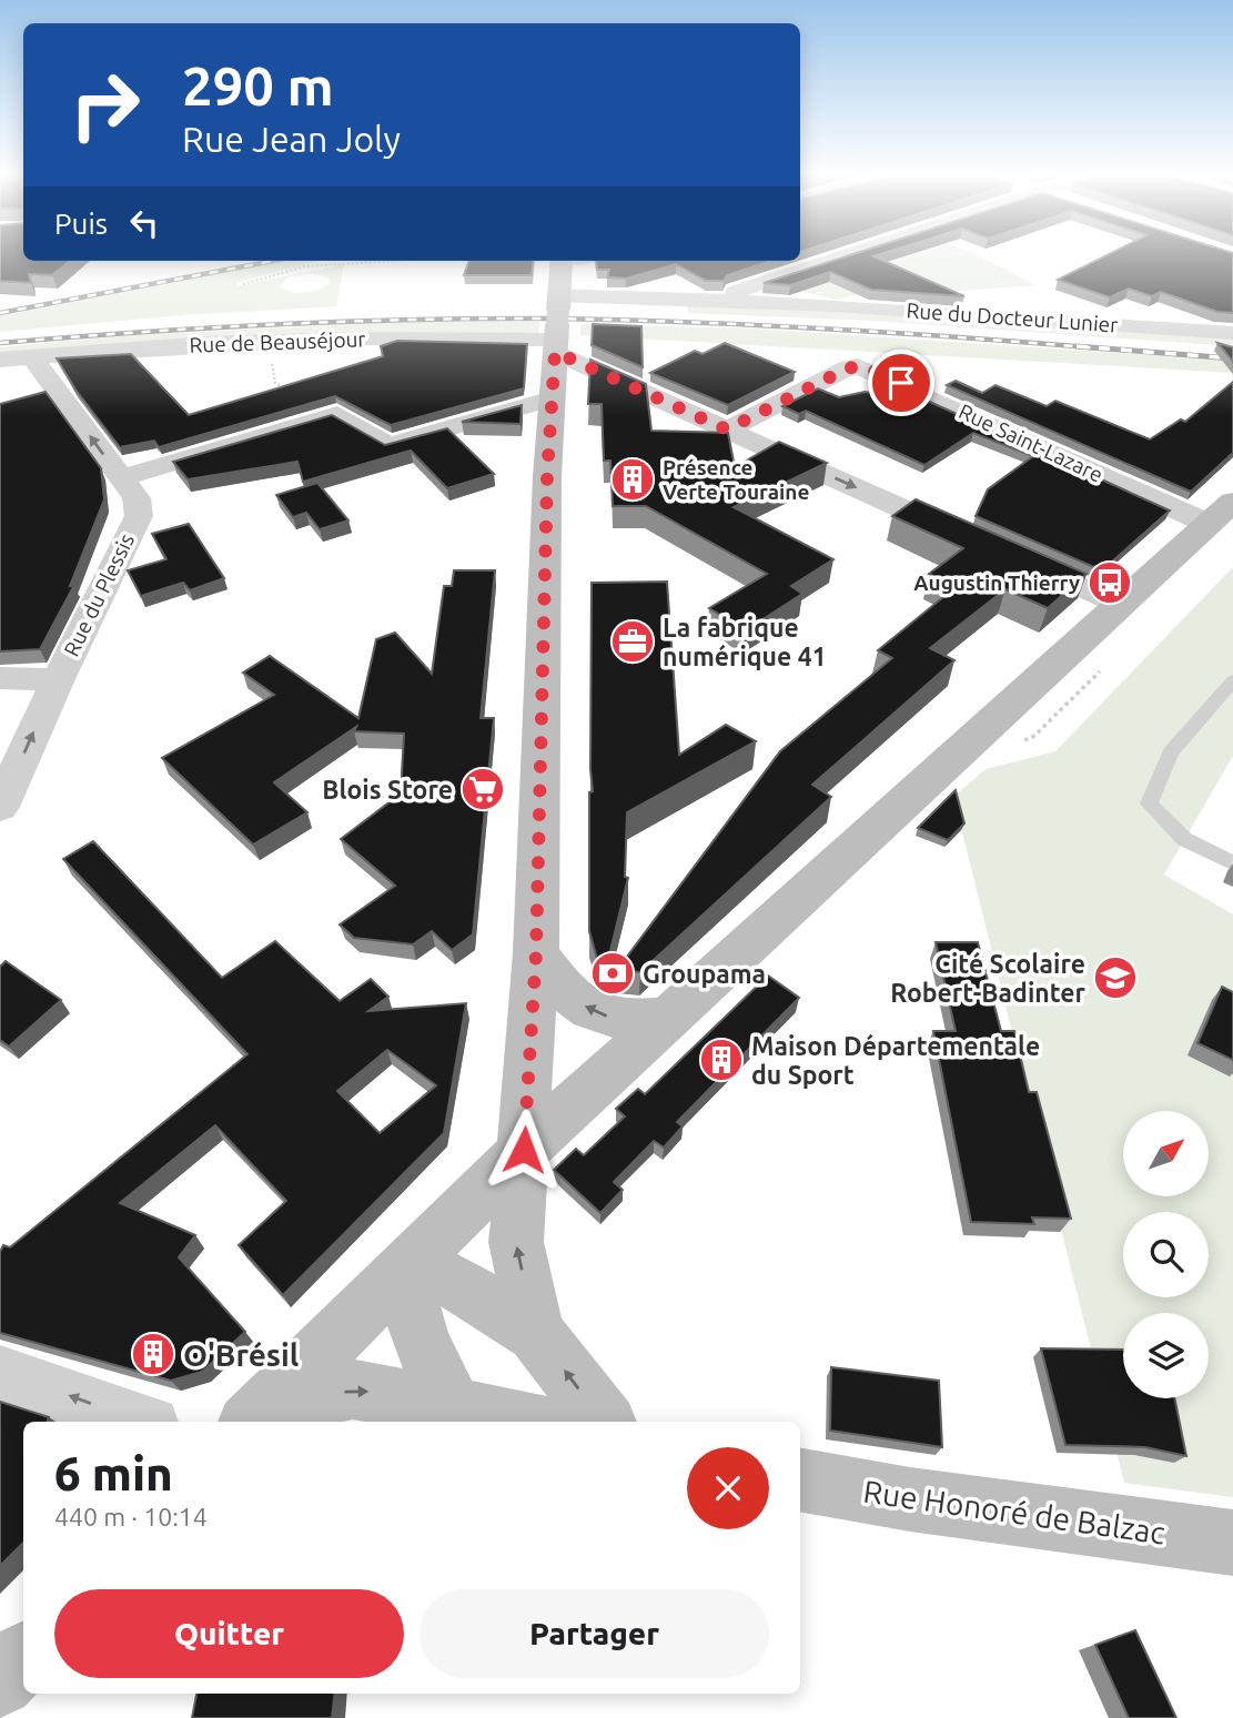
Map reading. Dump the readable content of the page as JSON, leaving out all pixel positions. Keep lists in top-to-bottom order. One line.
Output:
{"streets":{"main road":["Rue Honoré de Balzac"],"street":["Rue du Docteur Lunier","Rue de Beauséjour","Rue Saint-Lazare","Rue du Plessis"]},"crossings":[["Rue du Docteur Lunier","Rue de Beauséjour"],["Rue de Beauséjour","Rue du Plessis"]],"one_way":["Rue du Plessis"],"places":{"building":["Présence Verte Touraine","Maison Départementale du Sport","O'Brésil"],"bus stop":["Augustin Thierry"],"office":["La fabrique numérique 41"],"supermarket":["Blois Store"],"bank":["Groupama"],"school or university":["Cité Scolaire Robert-Badinter"]},"north":"top right","page":{"turn":["290 m","Rue Jean Joly"],"then":"Puis","heading":["6 min","440 m · 10:14"],"buttons":["Quitter","Partager"]}}
